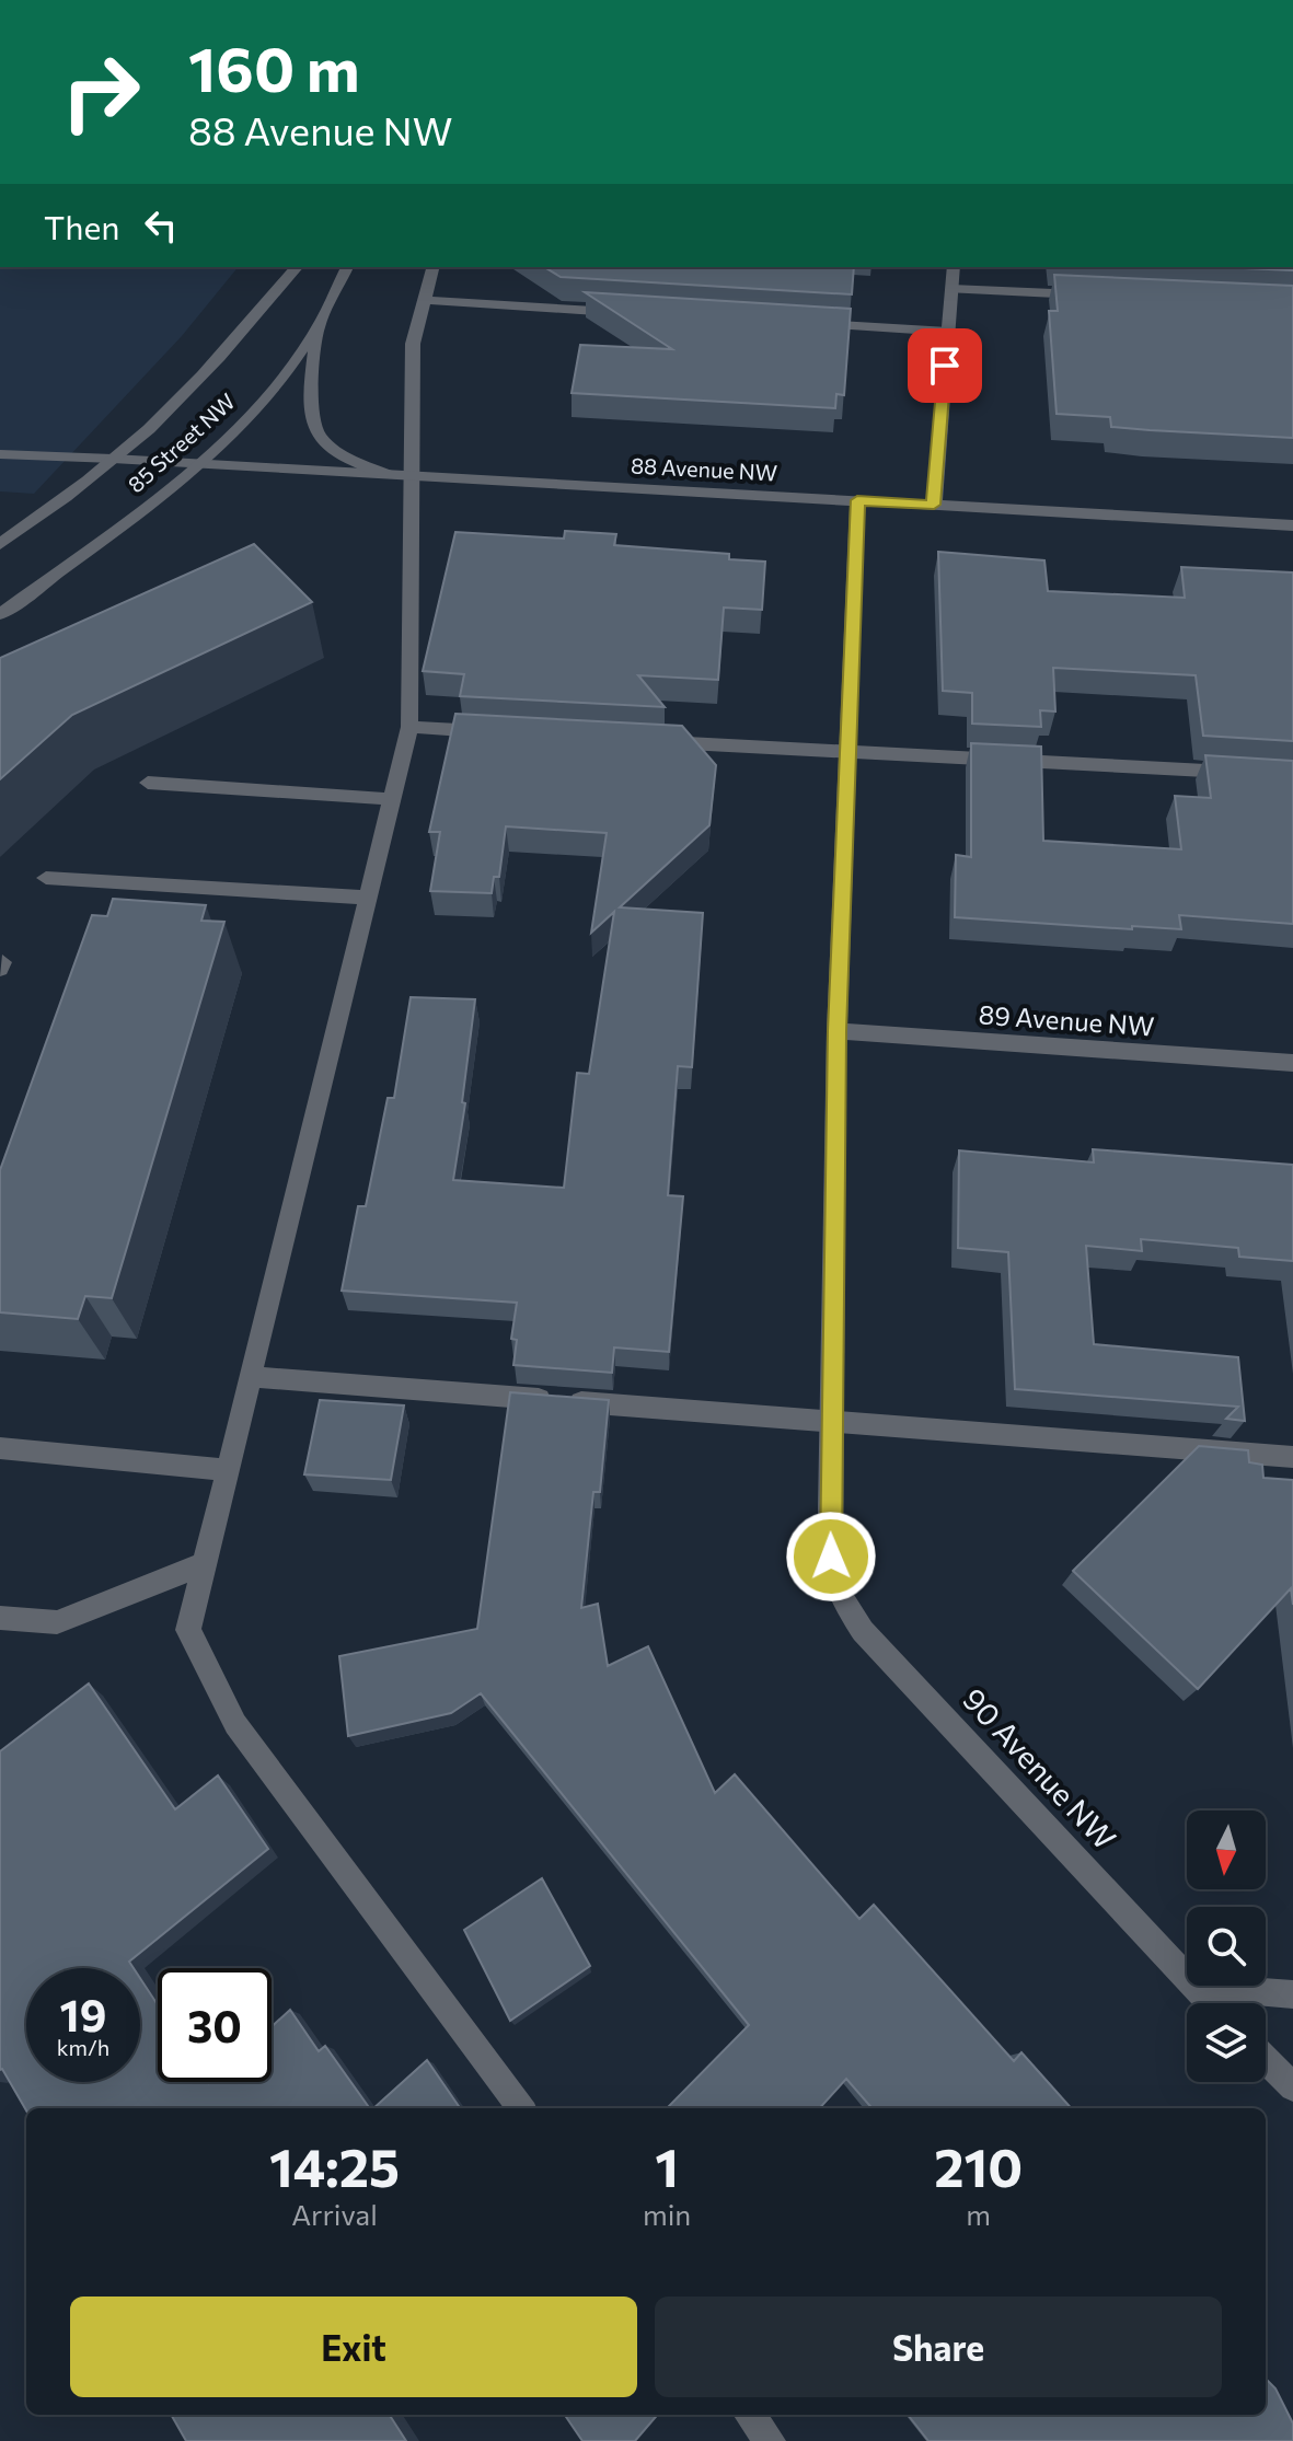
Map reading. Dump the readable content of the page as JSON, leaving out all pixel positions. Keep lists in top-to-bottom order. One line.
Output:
{"streets":{"street":["85 Street NW","88 Avenue NW","89 Avenue NW","90 Avenue NW"]},"crossings":[["85 Street NW","88 Avenue NW"]],"north":"bottom","page":{"turn":["160 m","88 Avenue NW"],"then":"Then","speed":"19 km/h","limit":"30","eta":["14:25","Arrival","1","min","210","m"],"buttons":["Exit","Share"]}}
